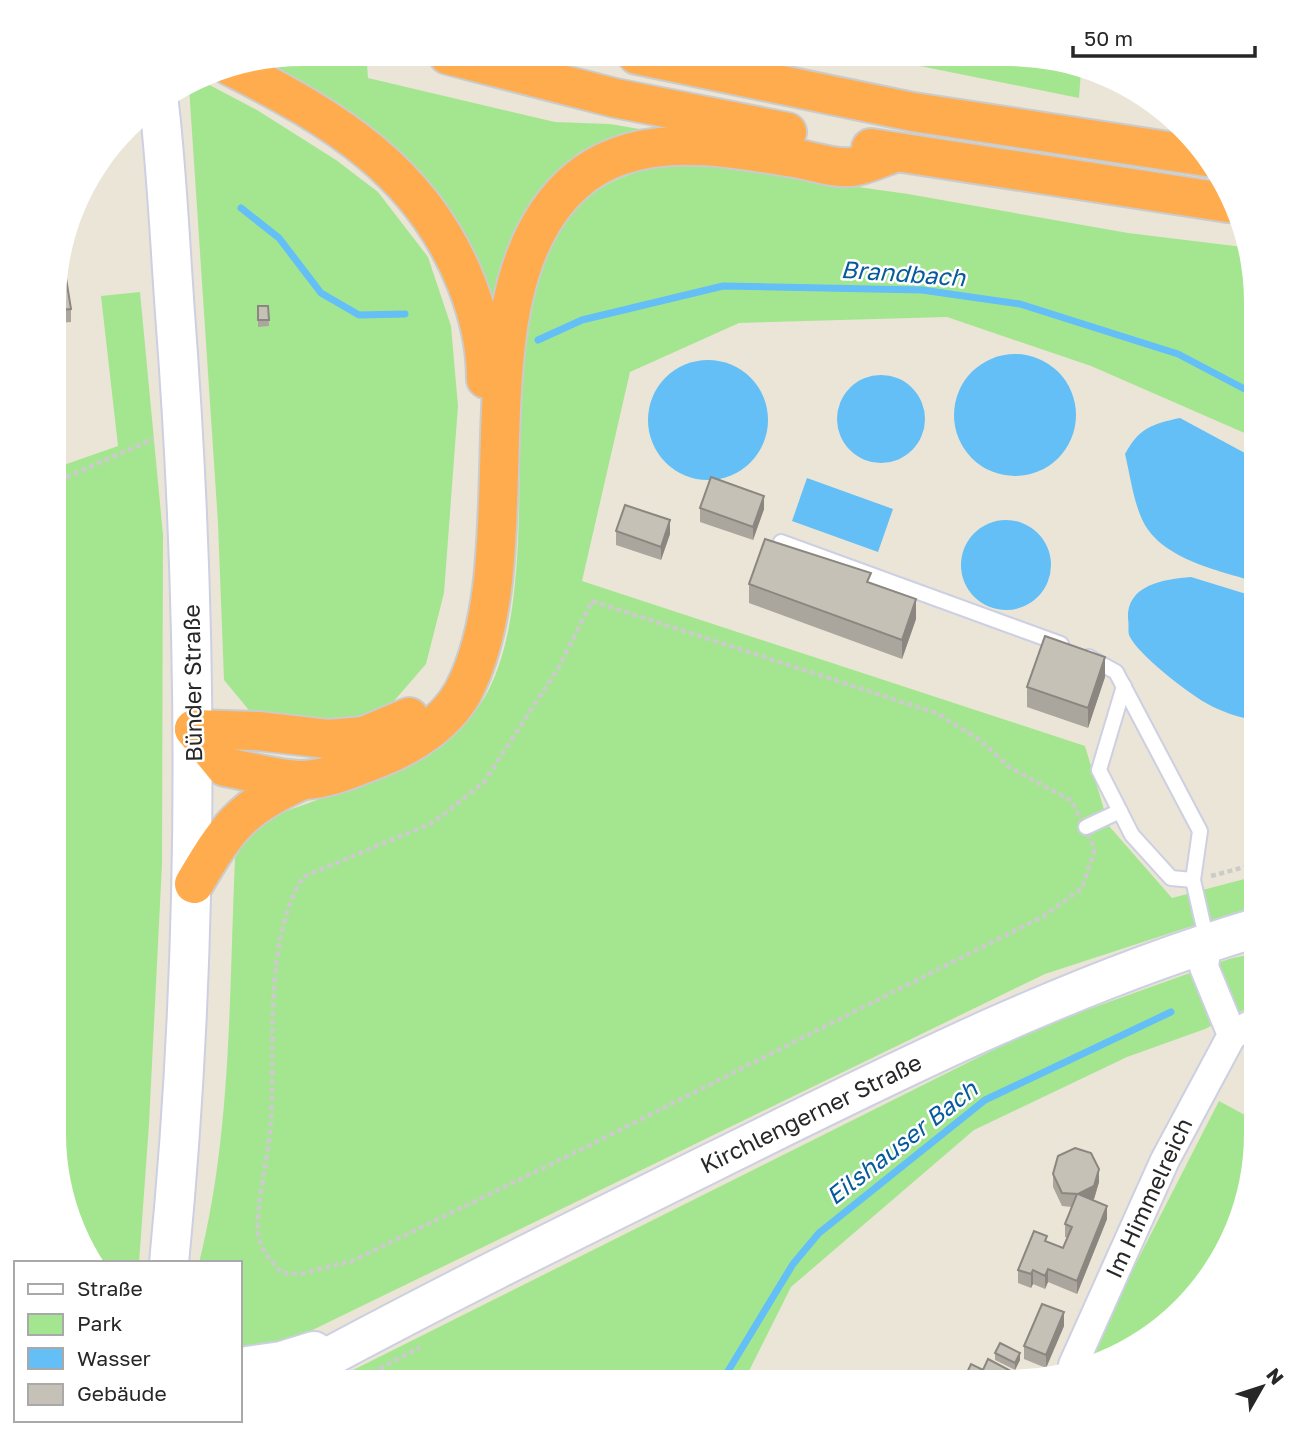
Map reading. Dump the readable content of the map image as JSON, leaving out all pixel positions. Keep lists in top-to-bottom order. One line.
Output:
{"streets":{"street":["Bünder Straße","Kirchlengerner Straße","Im Himmelreich"]},"water":["Brandbach","Eilshauser Bach"],"legend":["Straße","Park","Wasser","Gebäude"],"scale_bar":"50 m","north":"top right"}
